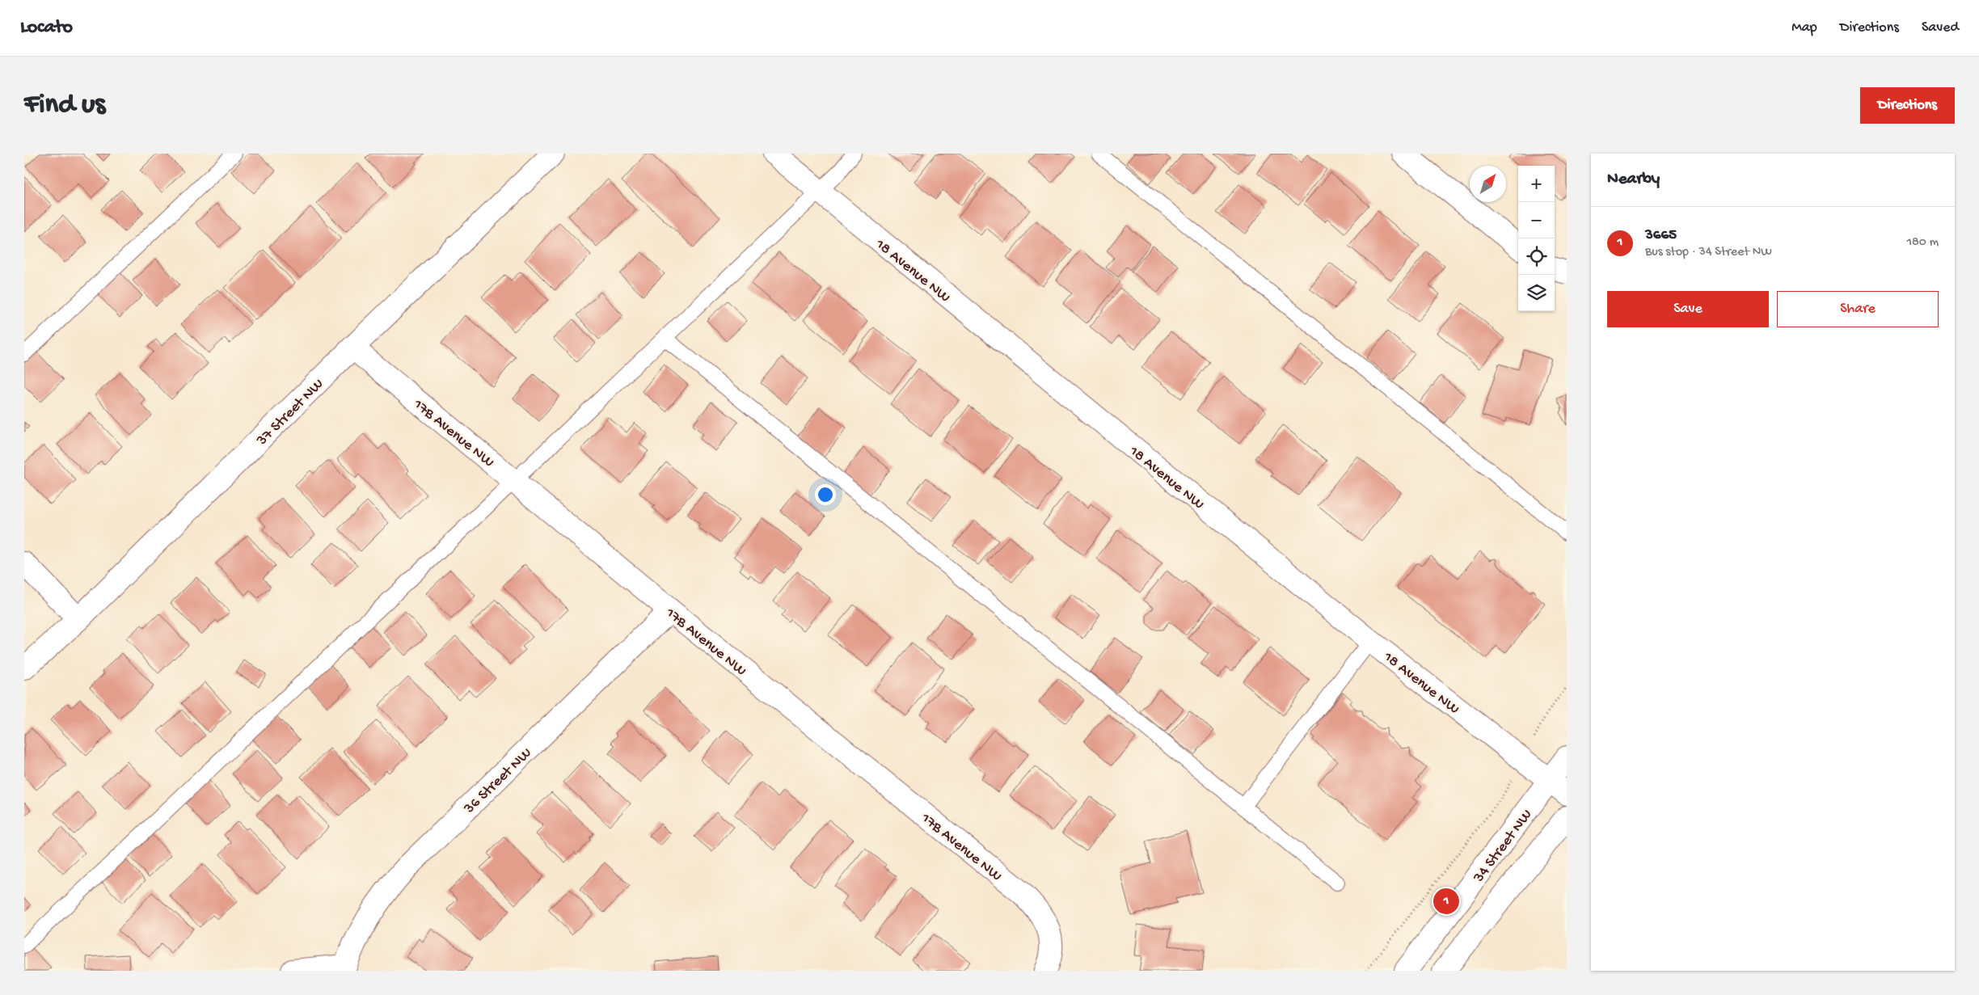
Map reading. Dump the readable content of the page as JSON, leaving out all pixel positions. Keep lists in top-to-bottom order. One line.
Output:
{"streets":{"street":["18 Avenue NW","37 Street NW","17B Avenue NW","36 Street NW","34 Street NW"]},"crossings":[["18 Avenue NW","34 Street NW"],["37 Street NW","17B Avenue NW"],["17B Avenue NW","36 Street NW"]],"north":"top right","page":{"header":"Locato","nav":["Map","Directions","Saved"],"buttons":["Directions",["Save","Share"]],"title":"Find us","heading":"Nearby","map_buttons":["+","−"],"list":[{"mark":"1","name":"3665","note":"Bus stop · 34 Street NW","value":"180 m"}],"pins":"1"}}
